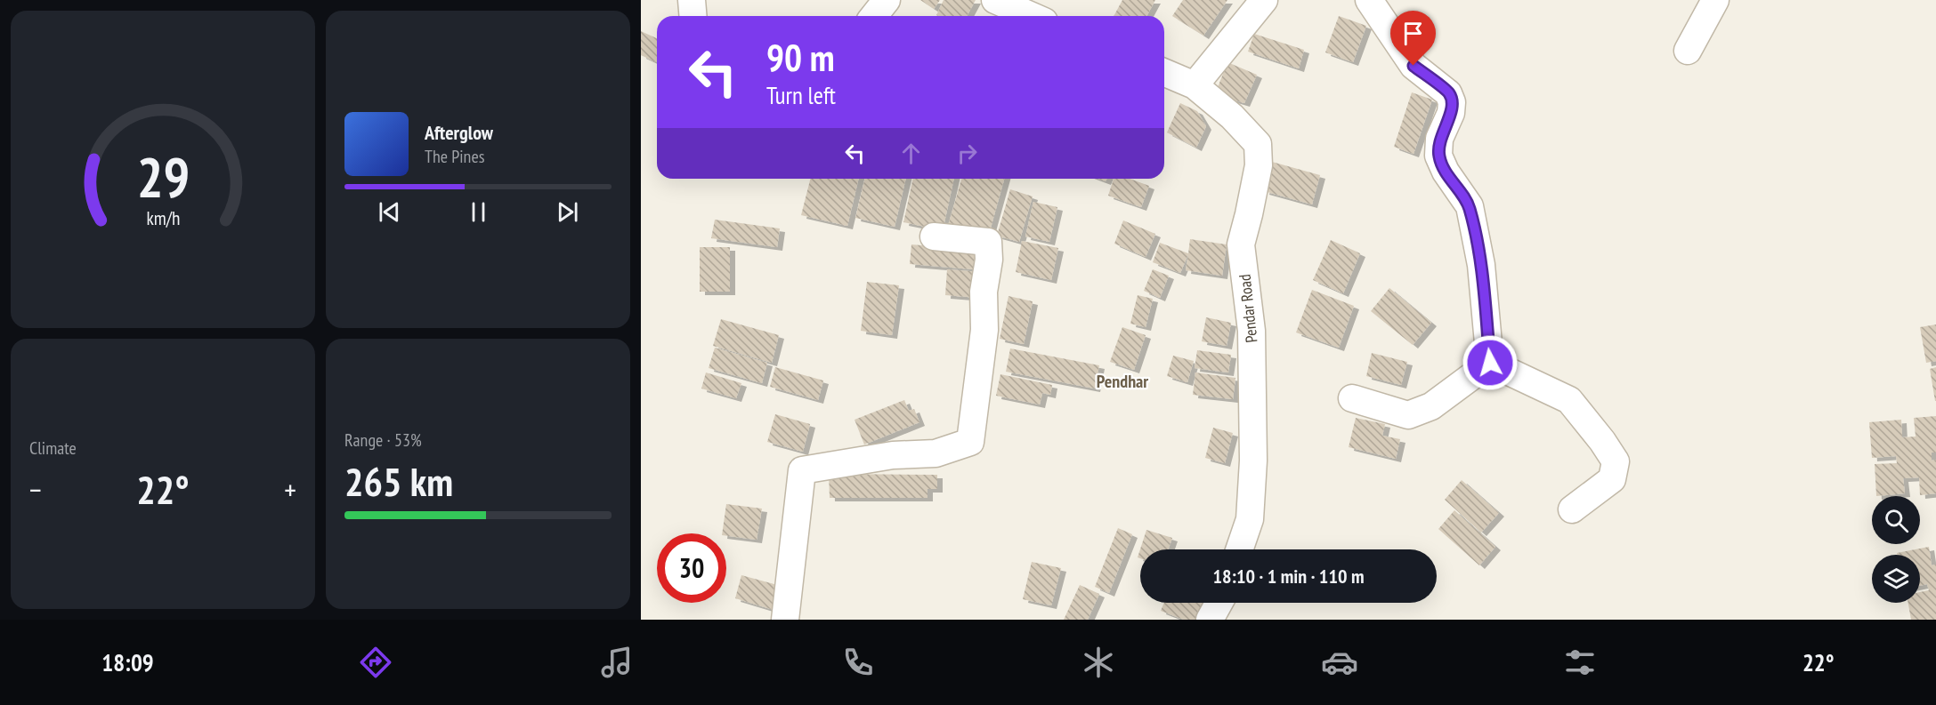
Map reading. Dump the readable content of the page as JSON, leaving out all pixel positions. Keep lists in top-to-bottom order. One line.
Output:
{"streets":{"street":["Pendar Road"]},"districts":["Pendhar"],"page":{"turn":["90 m","Turn left"],"song":["Afterglow","The Pines"],"tile":["Climate",["Range · 53%","265 km"]],"heat":["−","22°","+"],"limit":"30","trip":"18:10 · 1 min · 110 m","tabs":["18:09","22°"],"gauge":["29","km/h"]}}
